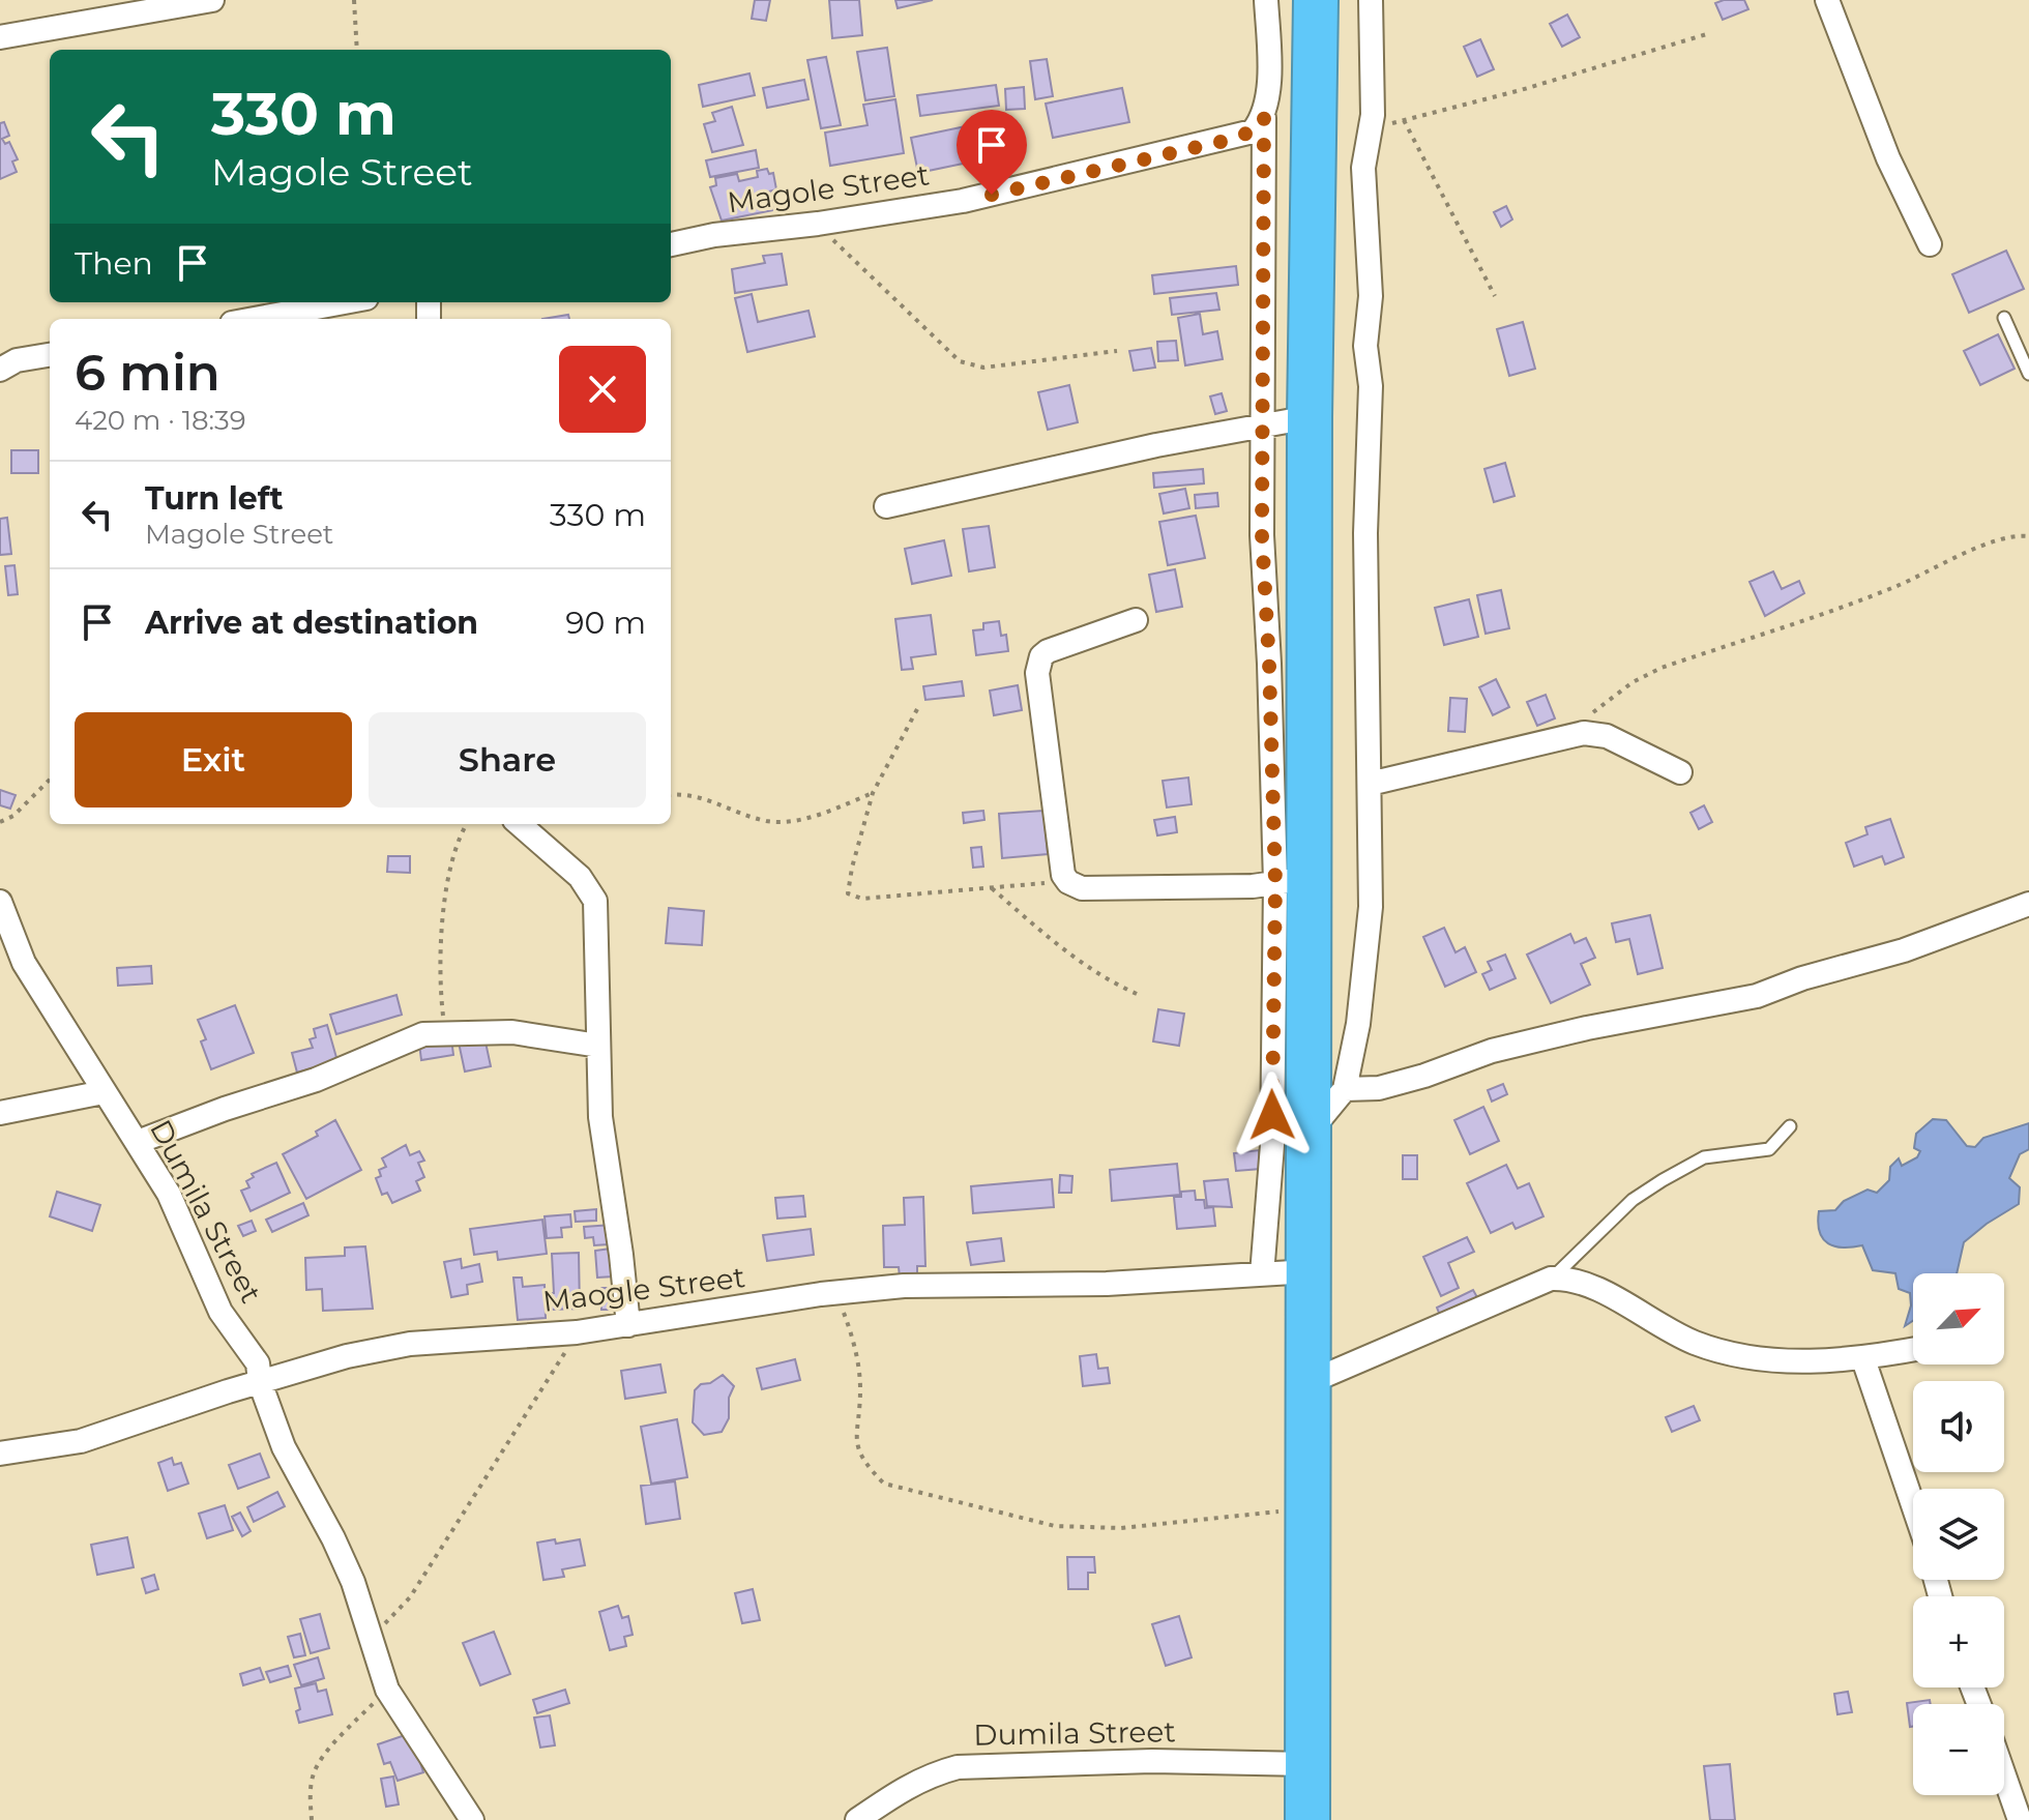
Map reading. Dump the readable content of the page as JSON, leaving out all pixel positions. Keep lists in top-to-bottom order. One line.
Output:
{"streets":{"street":["Magole Street","Dumila Street","Maogle Street"]},"crossings":[["Dumila Street","Maogle Street"]],"north":"top right","page":{"turn":["330 m","Magole Street"],"then":"Then","heading":["6 min","420 m · 18:39"],"list":[{"name":"Turn left","note":"Magole Street","value":"330 m"},{"name":"Arrive at destination","value":"90 m"}],"buttons":["Exit","Share"],"map_buttons":["+","−"]}}
